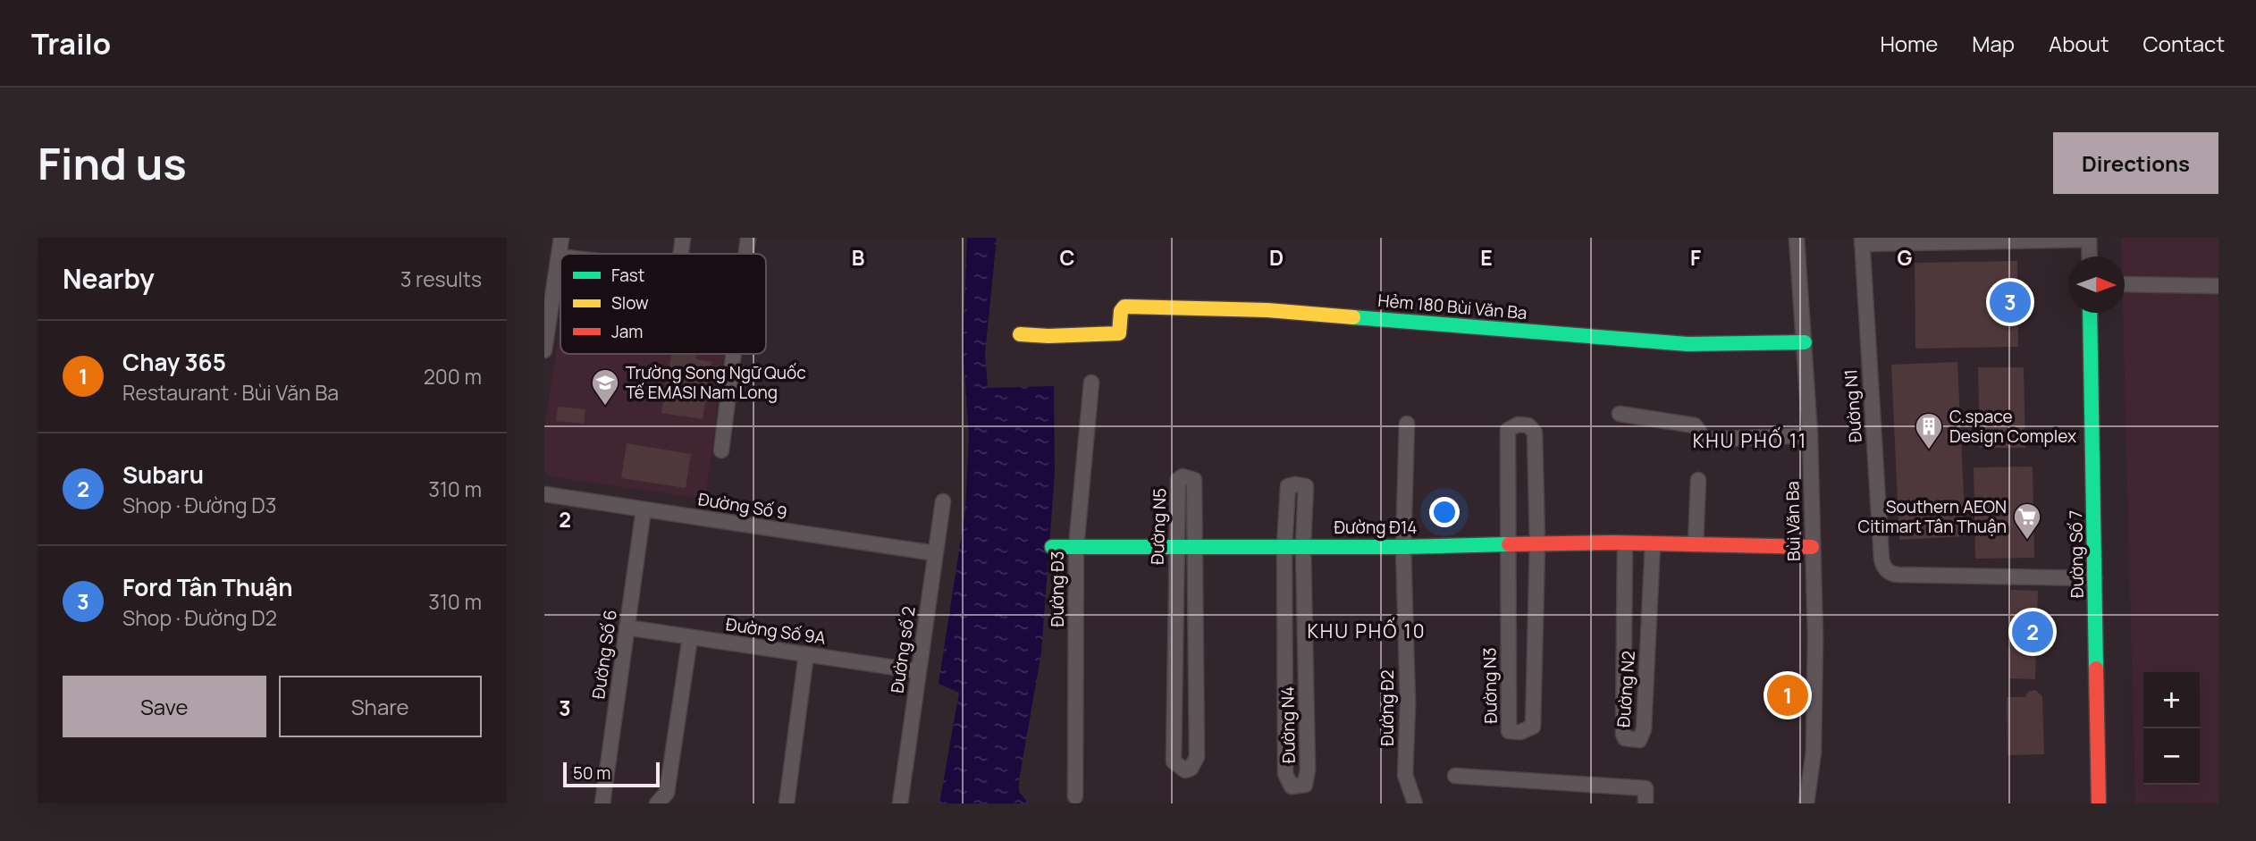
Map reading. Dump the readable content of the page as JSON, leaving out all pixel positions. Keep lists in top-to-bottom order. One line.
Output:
{"streets":{"street":["Hẻm 180 Bùi Văn Ba","Đường N1","Đường Số 9","Bùi Văn Ba","Đường N5","Đường Đ14","Đường Số 7","Đường Đ3","Đường Số 9A","Đường số 2","Đường Số 6","Đường N3","Đường N2","Đường Đ2","Đường N4"]},"crossings":[["Hẻm 180 Bùi Văn Ba","Bùi Văn Ba"],["Đường N1","Đường Số 7"],["Đường Số 9","Đường số 2"],["Đường Số 9","Đường Số 6"],["Bùi Văn Ba","Đường Đ14"],["Đường N5","Đường Đ14"],["Đường Đ14","Đường Đ3"],["Đường Đ14","Đường N3"],["Đường Đ14","Đường N2"],["Đường Đ14","Đường Đ2"],["Đường Đ14","Đường N4"],["Đường Số 9A","Đường số 2"],["Đường Số 9A","Đường Số 6"]],"districts":["KHU PHỐ 11","KHU PHỐ 10"],"places":{"school or university":["Trường Song Ngữ Quốc Tế EMASI Nam Long"],"building":["C.space Design Complex"],"supermarket":["Southern AEON Citimart Tân Thuận"]},"legend":["Fast","Slow","Jam"],"scale_bar":"50 m","north":"right","page":{"header":"Trailo","nav":["Home","Map","About","Contact"],"buttons":["Directions",["Save","Share"]],"title":"Find us","heading":["Nearby","3 results"],"pins":["3","2","1"],"list":[{"mark":"1","name":"Chay 365","note":"Restaurant · Bùi Văn Ba","value":"200 m"},{"mark":"2","name":"Subaru","note":"Shop · Đường D3","value":"310 m"},{"mark":"3","name":"Ford Tân Thuận","note":"Shop · Đường D2","value":"310 m"}],"map_buttons":["+","−"],"scale":"50 m"},"grid":{"columns":["B","C","D","E","F","G"],"rows":["2","3"]}}
